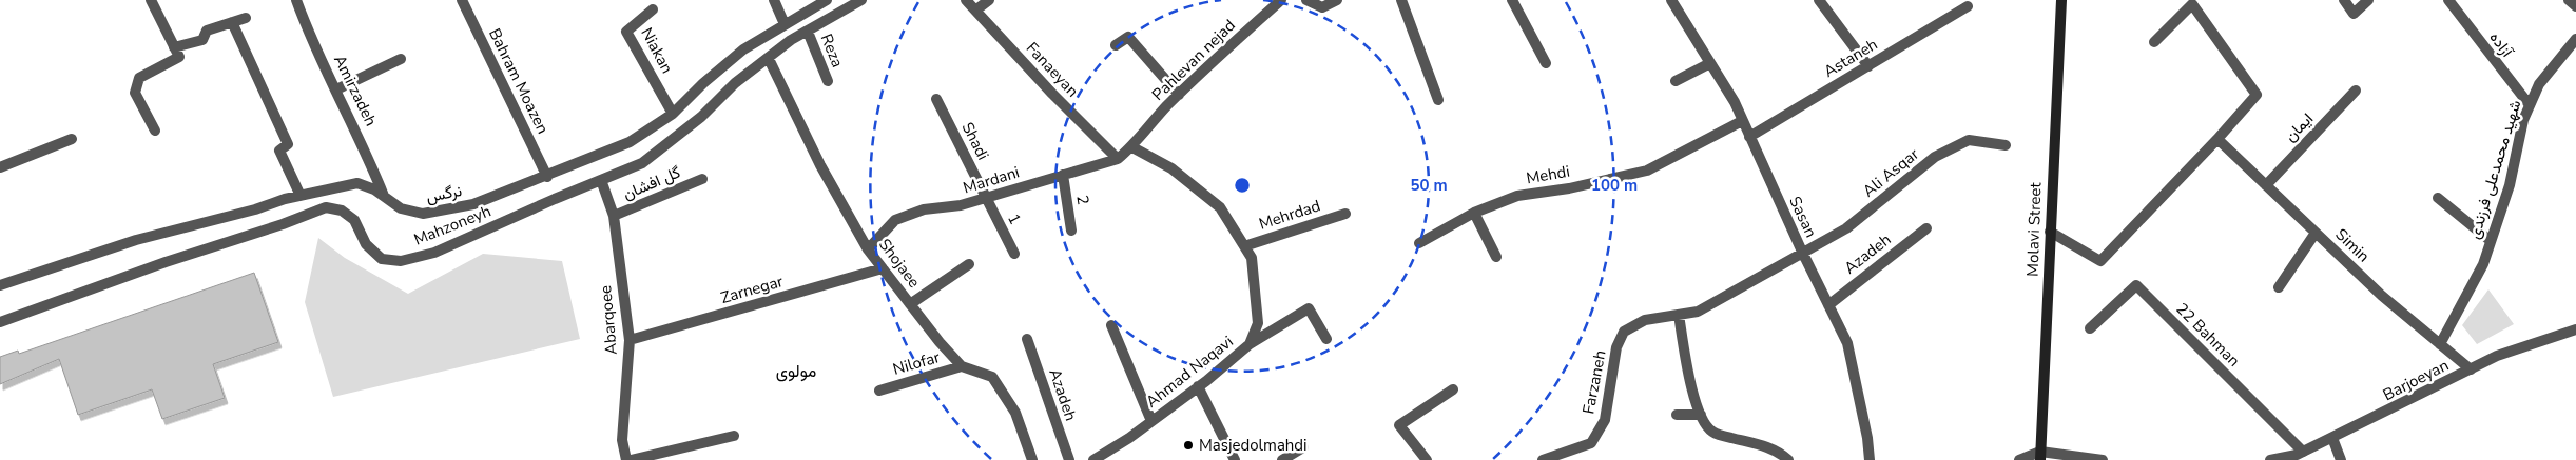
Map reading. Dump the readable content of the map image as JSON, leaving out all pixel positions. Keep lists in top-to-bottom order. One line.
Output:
{"streets":{"main road":["Molavi Street"],"street":["آزاده","Niakan","Reza","Astaneh","Pahlevan nejad","Fanaeyan","Bahram Moazen","Amirzadeh","ایمان","Shadi","شهید محمدعلی فرزندی","Ali Asqar","Mehdi","Mardani","گل افشان","نرگس","2","Mehrdad","Sasan","1","Mahzoneyh","Simin","Azadeh","Shojaee","Zarnegar","Abarqoee","22 Bahman","Nilofar","Ahmad Naqavi","Barjoeyan","Farzaneh"]},"crossings":[["آزاده","شهید محمدعلی فرزندی"],["Niakan","نرگس"],["Reza","Mahzoneyh"],["Astaneh","Sasan"],["Pahlevan nejad","Mardani"],["Pahlevan nejad","Ahmad Naqavi"],["Fanaeyan","Mardani"],["Bahram Moazen","نرگس"],["Amirzadeh","نرگس"],["ایمان","Simin"],["Shadi","Mardani"],["Shadi","1"],["شهید محمدعلی فرزندی","Simin"],["Ali Asqar","Sasan"],["Ali Asqar","Farzaneh"],["Mehdi","Sasan"],["Mardani","2"],["Mardani","1"],["Mardani","Shojaee"],["Mardani","Ahmad Naqavi"],["گل افشان","Abarqoee"],["Mehrdad","Ahmad Naqavi"],["Sasan","Azadeh"],["Sasan","Farzaneh"],["Mahzoneyh","Shojaee"],["Mahzoneyh","Abarqoee"],["Simin","Barjoeyan"],["Shojaee","Zarnegar"],["Shojaee","Nilofar"],["Zarnegar","Abarqoee"],["22 Bahman","Barjoeyan"]],"districts":["مولوی"],"places":["Masjedolmahdi"],"rings":["50 m","100 m"]}
